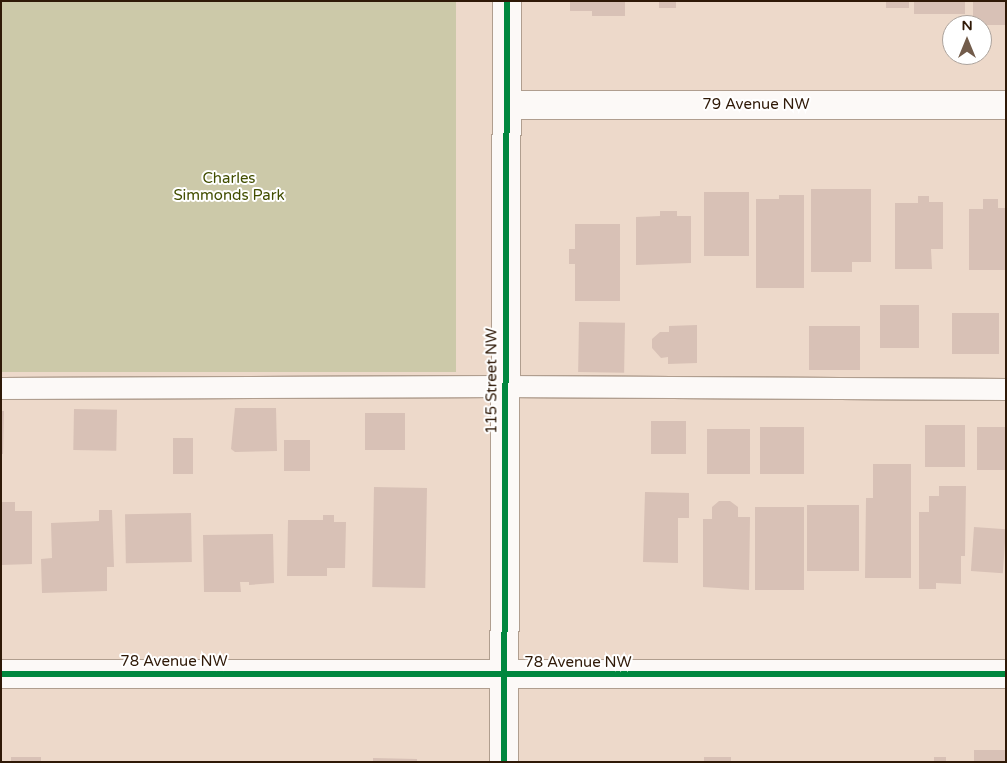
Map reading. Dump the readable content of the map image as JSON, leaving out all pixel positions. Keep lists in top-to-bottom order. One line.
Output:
{"streets":{"street":["79 Avenue NW","115 Street NW","78 Avenue NW"]},"crossings":[["79 Avenue NW","115 Street NW"],["115 Street NW","78 Avenue NW"]],"parks":["Charles Simmonds Park"],"north":"top"}
